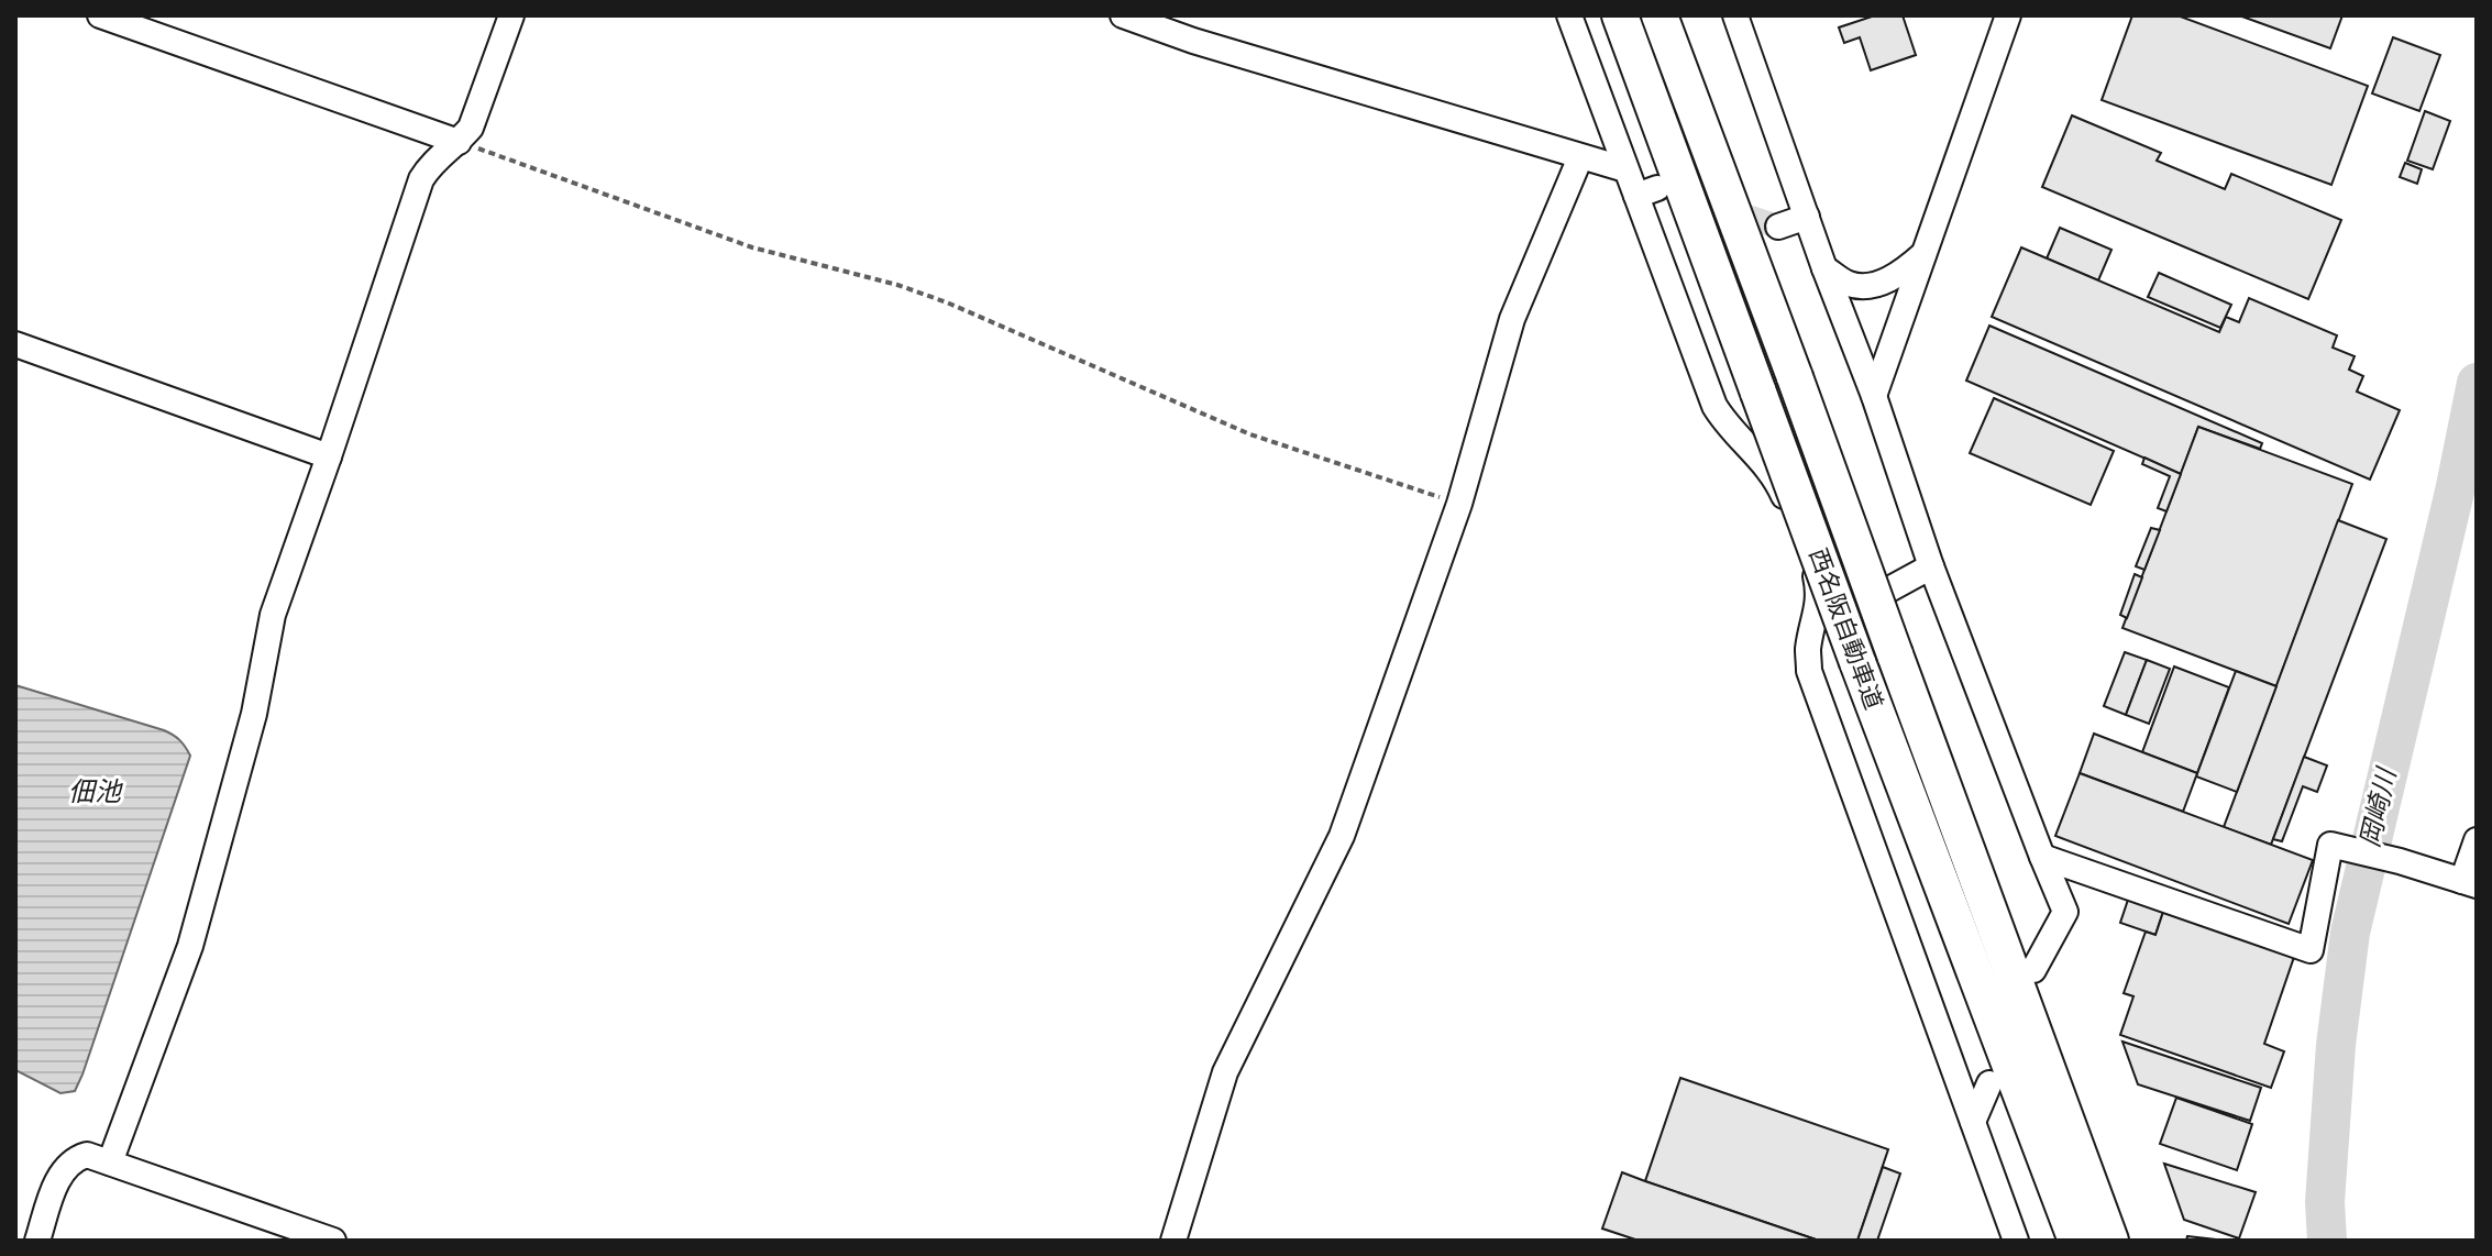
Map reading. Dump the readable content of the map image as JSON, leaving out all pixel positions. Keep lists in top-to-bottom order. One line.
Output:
{"streets":{"highway":["西名阪自動車道"]},"water":["佃池","岡崎川"]}
